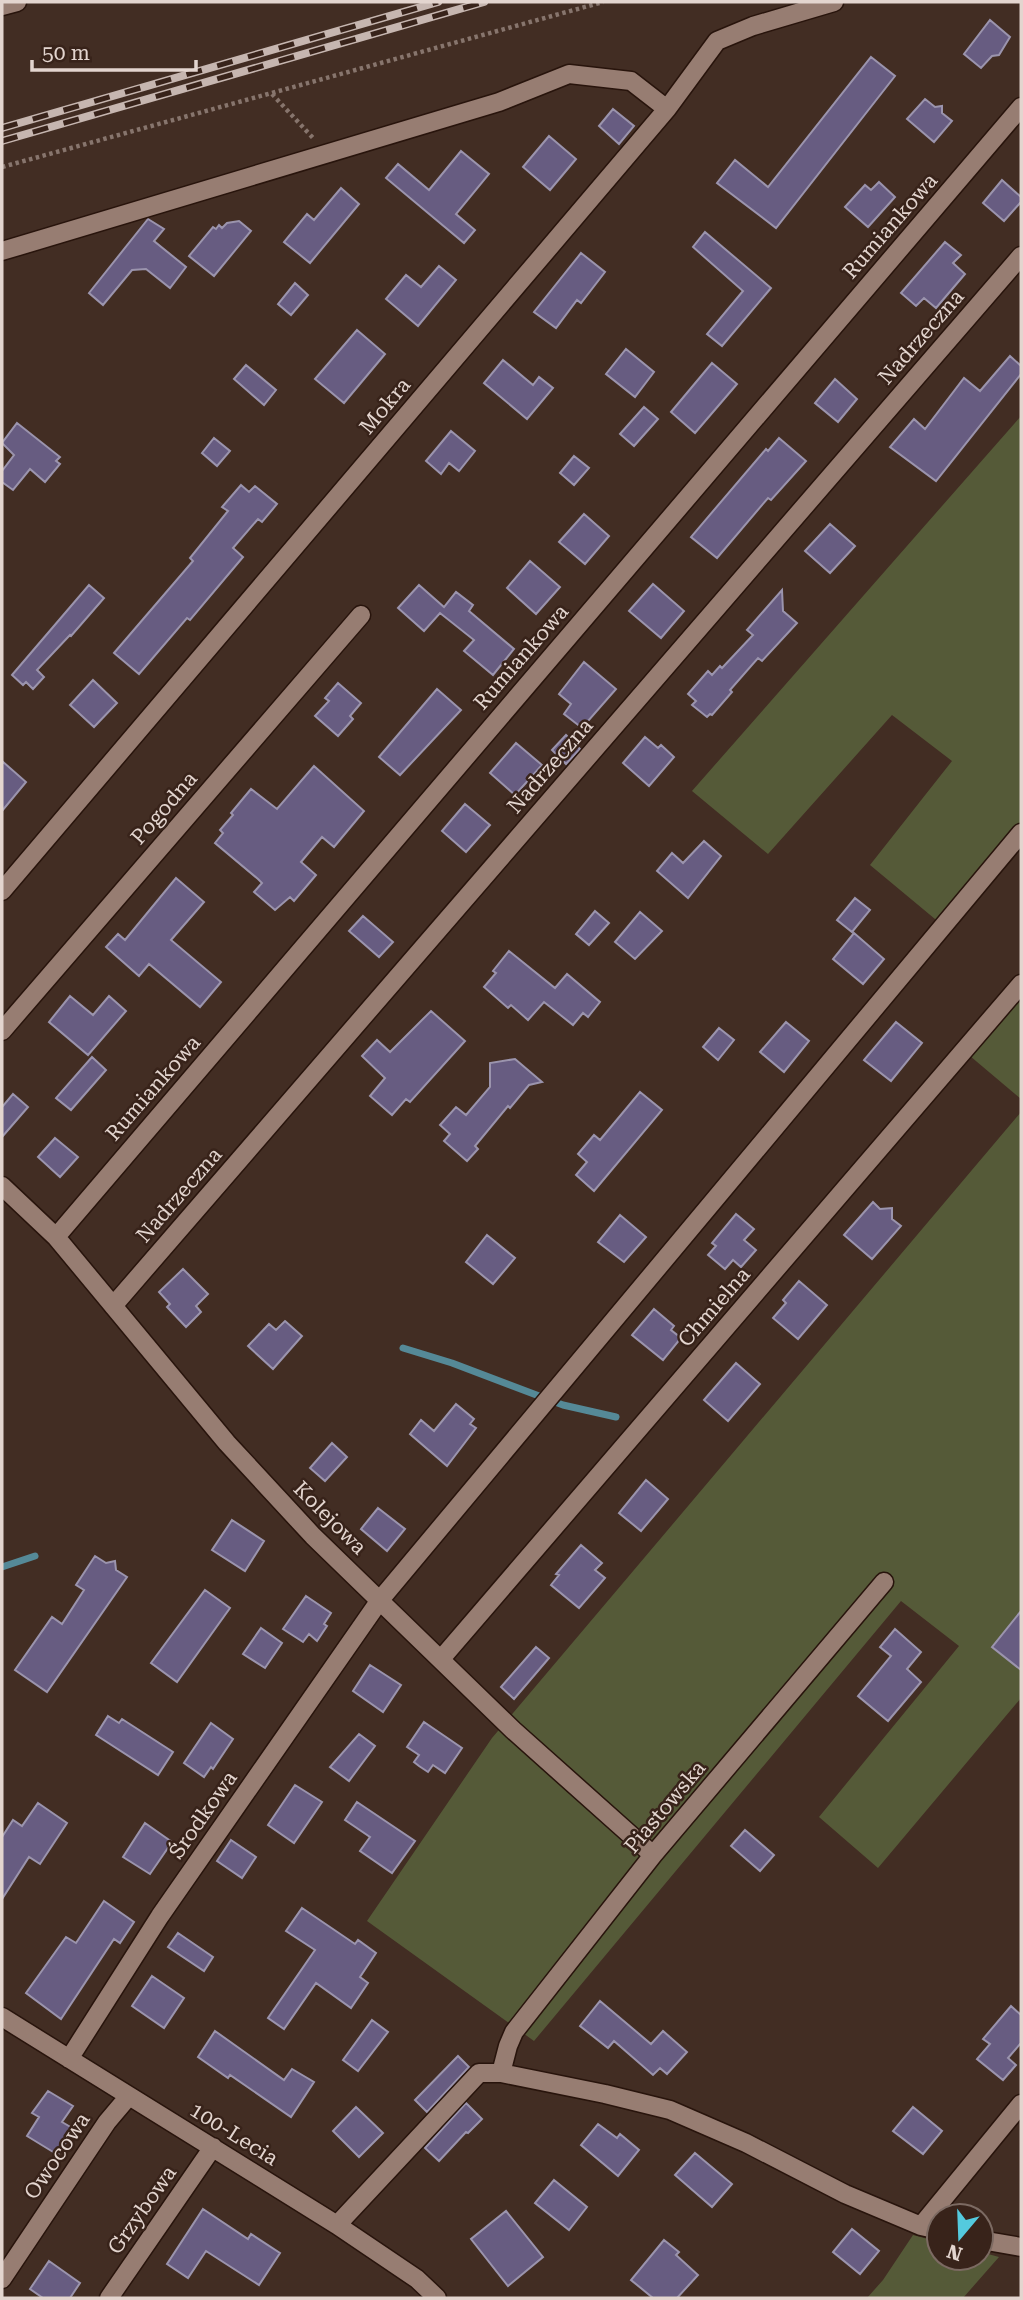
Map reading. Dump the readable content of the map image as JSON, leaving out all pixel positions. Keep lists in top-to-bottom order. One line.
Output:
{"streets":{"street":["Rumiankowa","Nadrzeczna","Mokra","Pogodna","Chmielna","Kolejowa","Piastowska","Środkowa","100-Lecia","Owocowa","Grzybowa"]},"crossings":[["Rumiankowa","Kolejowa"],["Nadrzeczna","Kolejowa"],["Chmielna","Kolejowa"],["Kolejowa","Piastowska"],["Kolejowa","Środkowa"],["Środkowa","100-Lecia"],["100-Lecia","Owocowa"],["100-Lecia","Grzybowa"]],"scale_bar":"50 m","north":"bottom"}
